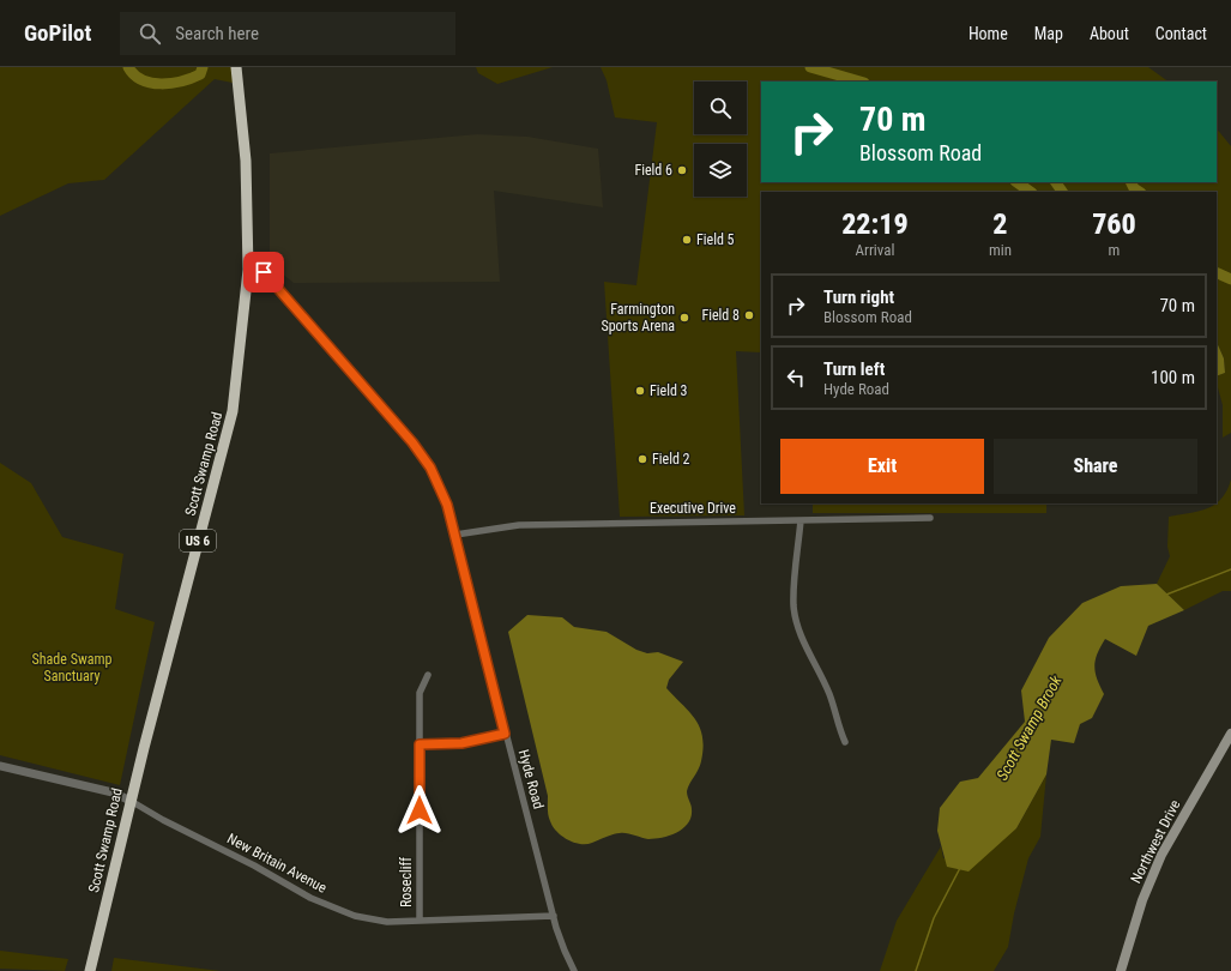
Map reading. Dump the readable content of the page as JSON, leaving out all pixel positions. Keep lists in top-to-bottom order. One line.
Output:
{"streets":{"highway":["Scott Swamp Road","US 6"],"main road":["Northwest Drive"],"street":["Executive Drive","Hyde Road","New Britain Avenue","Rosecliff"]},"crossings":[["Scott Swamp Road","Hyde Road"],["Scott Swamp Road","New Britain Avenue"],["Executive Drive","Hyde Road"],["Hyde Road","New Britain Avenue"],["New Britain Avenue","Rosecliff"]],"water":["Scott Swamp Brook"],"parks":["Shade Swamp Sanctuary"],"places":["Field 6","Field 5","Field 8","Farmington Sports Arena","Field 3","Field 2"],"page":{"header":"GoPilot","search":"Search here","nav":["Home","Map","About","Contact"],"turn":["70 m","Blossom Road"],"eta":["22:19","Arrival","2","min","760","m"],"list":[{"name":"Turn right","note":"Blossom Road","value":"70 m"},{"name":"Turn left","note":"Hyde Road","value":"100 m"}],"buttons":["Exit","Share"]}}
